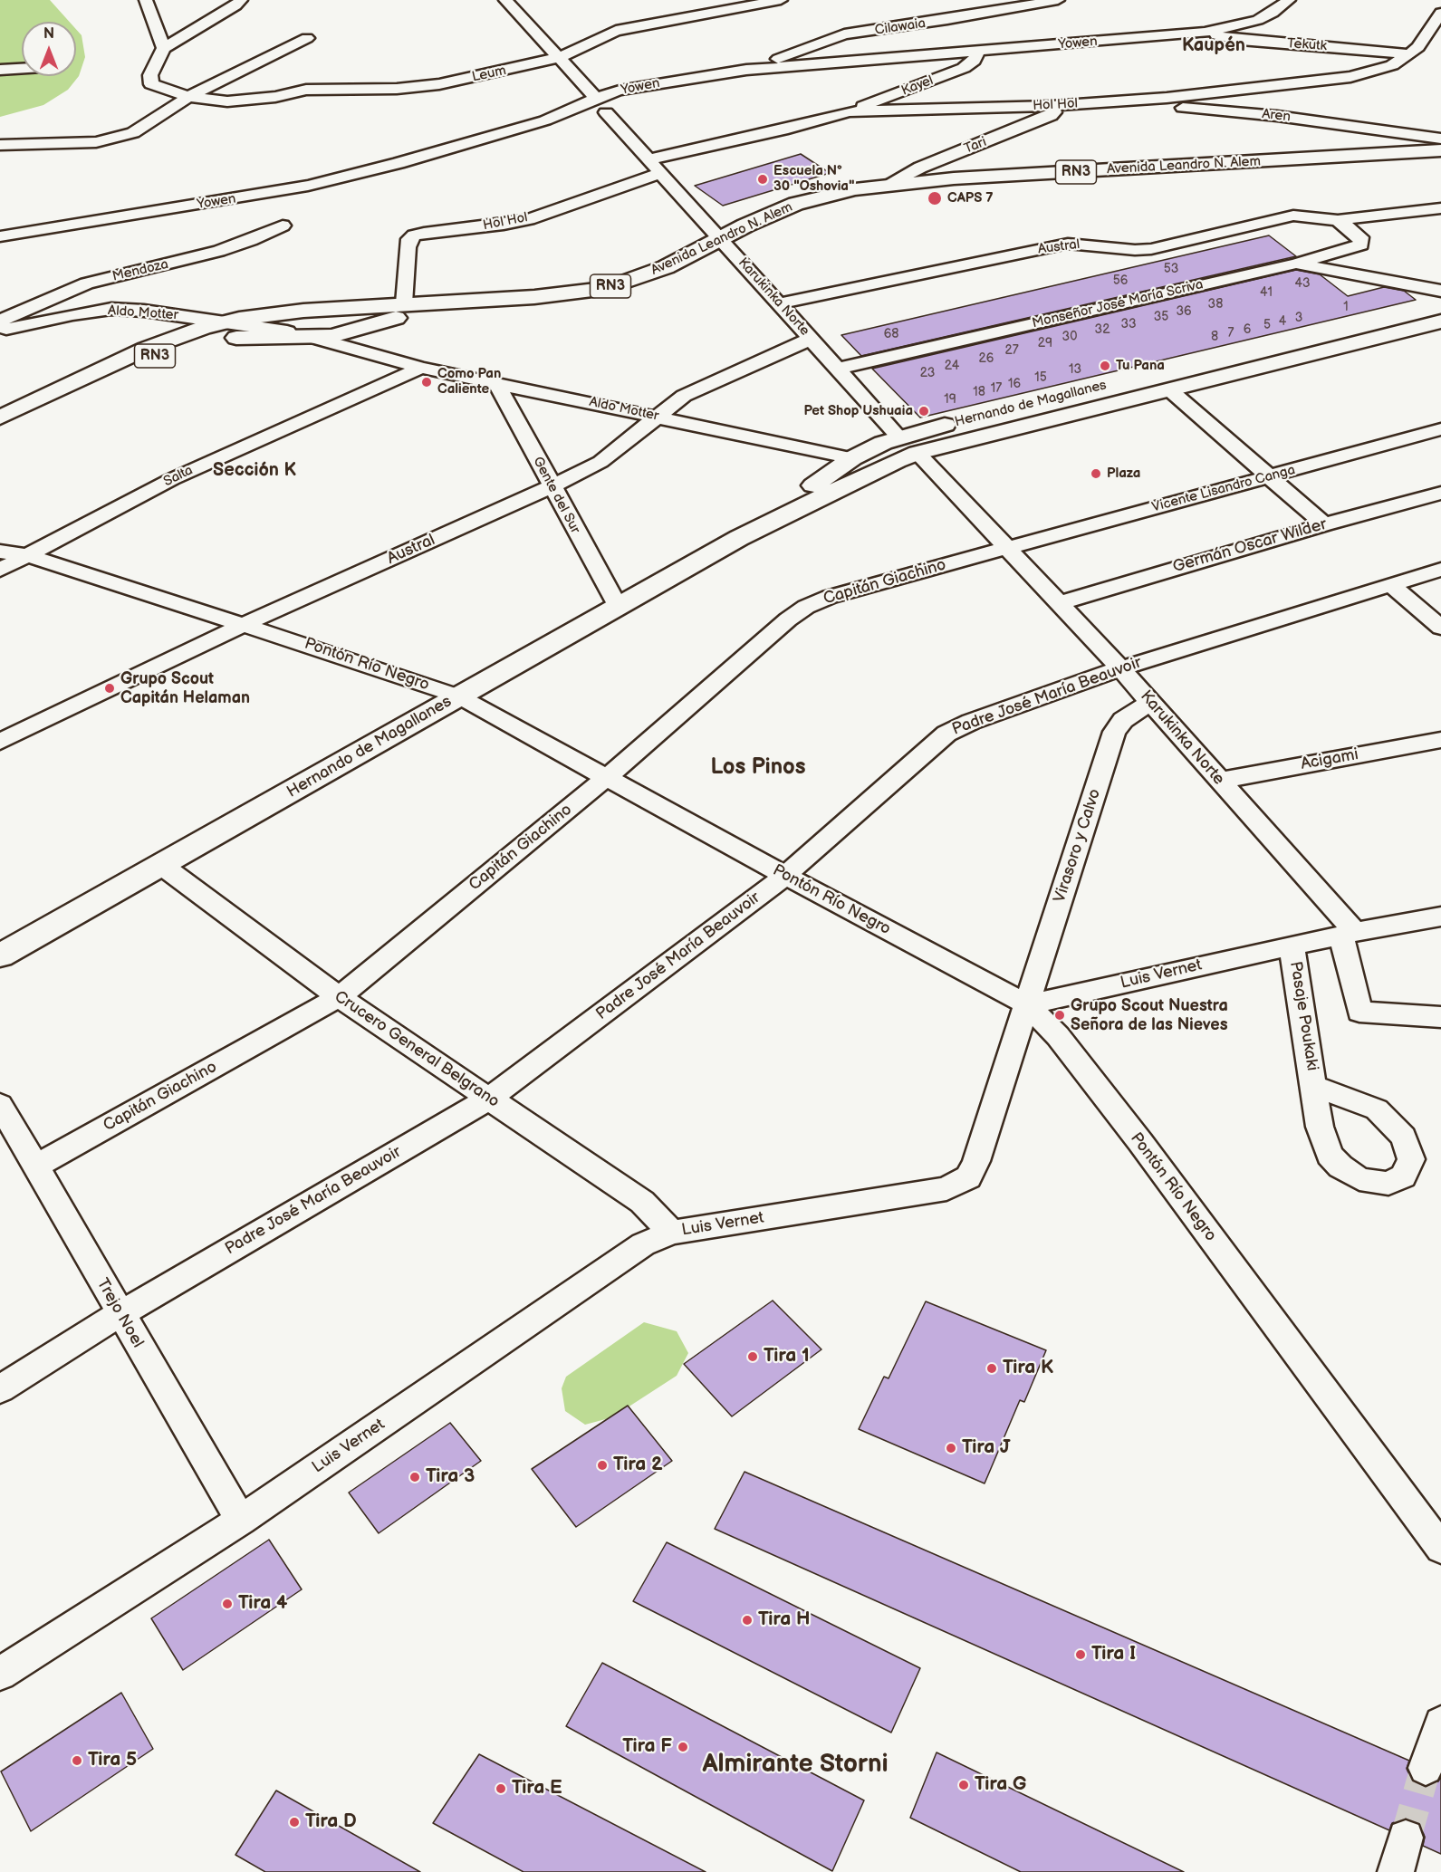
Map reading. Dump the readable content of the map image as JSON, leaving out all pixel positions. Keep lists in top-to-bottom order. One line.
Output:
{"streets":{"main road":["Avenida Leandro N. Alem","RN3","Hernando de Magallanes"],"street":["Cilawaia","Yowen","Tekutk","Leum","Kayel","Hol Hol","Aren","Tari","Austral","Mendoza","Karukinka Norte","Monseñor José María Scriva","Aldo Motter","Salta","Vicente Lisandro Canga","Gente del Sur","Germán Oscar Wilder","Capitán Giachino","Pontón Río Negro","Padre José María Beauvoir","Acigami","Virasoro y Calvo","Luis Vernet","Pasaje Poukaki","Crucero General Belgrano","Trejo Noel"]},"crossings":[["Cilawaia","Yowen"],["Yowen","Tekutk"],["Yowen","Kayel"],["Tekutk","Hol Hol"],["Kayel","Hol Hol"],["Hol Hol","Aren"],["Hol Hol","Tari"],["Hol Hol","Avenida Leandro N. Alem"],["Hol Hol","Karukinka Norte"],["Tari","Avenida Leandro N. Alem"],["Avenida Leandro N. Alem","Karukinka Norte"],["Avenida Leandro N. Alem","Aldo Motter"],["Austral","Karukinka Norte"],["Austral","Monseñor José María Scriva"],["Austral","Aldo Motter"],["Austral","Gente del Sur"],["Austral","Pontón Río Negro"],["Karukinka Norte","Monseñor José María Scriva"],["Karukinka Norte","Hernando de Magallanes"],["Karukinka Norte","Vicente Lisandro Canga"],["Karukinka Norte","Germán Oscar Wilder"],["Karukinka Norte","Capitán Giachino"],["Karukinka Norte","Padre José María Beauvoir"],["Karukinka Norte","Acigami"],["Karukinka Norte","Virasoro y Calvo"],["Karukinka Norte","Luis Vernet"],["Aldo Motter","Hernando de Magallanes"],["Aldo Motter","Salta"],["Aldo Motter","Gente del Sur"],["Hernando de Magallanes","Gente del Sur"],["Hernando de Magallanes","Pontón Río Negro"],["Hernando de Magallanes","Crucero General Belgrano"],["Salta","Pontón Río Negro"],["Vicente Lisandro Canga","Capitán Giachino"],["Capitán Giachino","Pontón Río Negro"],["Capitán Giachino","Crucero General Belgrano"],["Capitán Giachino","Trejo Noel"],["Pontón Río Negro","Padre José María Beauvoir"],["Pontón Río Negro","Virasoro y Calvo"],["Pontón Río Negro","Luis Vernet"],["Padre José María Beauvoir","Crucero General Belgrano"],["Padre José María Beauvoir","Trejo Noel"],["Virasoro y Calvo","Luis Vernet"],["Luis Vernet","Pasaje Poukaki"],["Luis Vernet","Crucero General Belgrano"],["Luis Vernet","Trejo Noel"]],"districts":["Kaupén","Sección K","Los Pinos","Almirante Storni"],"places":["Escuela N° 30 \"Oshovia\"","CAPS 7","Tu Pana","Como Pan Caliente","Pet Shop Ushuaia","Plaza","Grupo Scout Capitán Helaman","Grupo Scout Nuestra Señora de las Nieves","Tira 1","Tira K","Tira J","Tira 2","Tira 3","Tira 4","Tira H","Tira I","Tira F","Tira 5","Tira G","Tira E","Tira D"],"house_numbers":["53","56","43","41","38","1","36","35","3","4","33","5","32","6","7","68","30","8","29","27","26","24","13","23","15","16","17","18","19"],"north":"top"}
